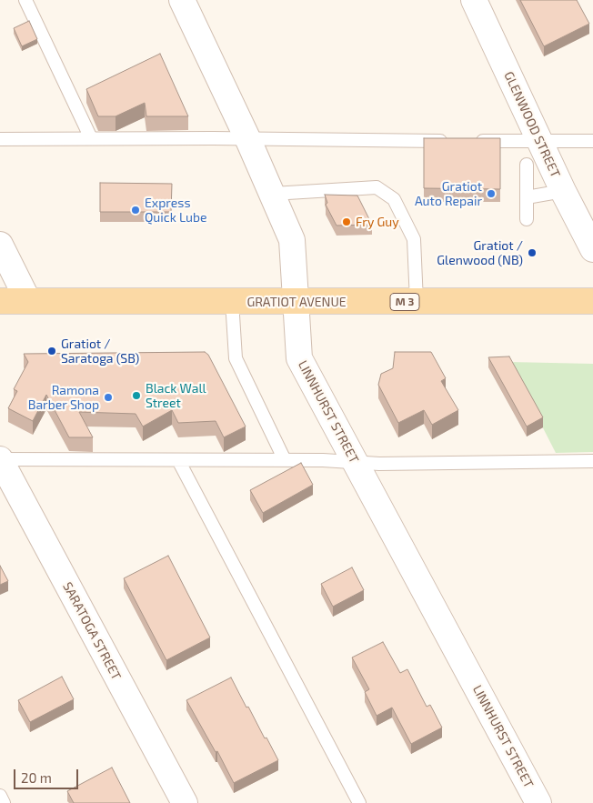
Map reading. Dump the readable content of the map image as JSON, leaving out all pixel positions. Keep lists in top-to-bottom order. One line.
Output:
{"streets":{"main road":["GRATIOT AVENUE","M 3"],"street":["GLENWOOD STREET","LINNHURST STREET","SARATOGA STREET"]},"crossings":[["GRATIOT AVENUE","LINNHURST STREET"]],"places":["Gratiot Auto Repair","Express Quick Lube","Fry Guy","Gratiot / Glenwood (NB)","Gratiot / Saratoga (SB)","Black Wall Street","Ramona Barber Shop"],"scale_bar":"20 m"}
